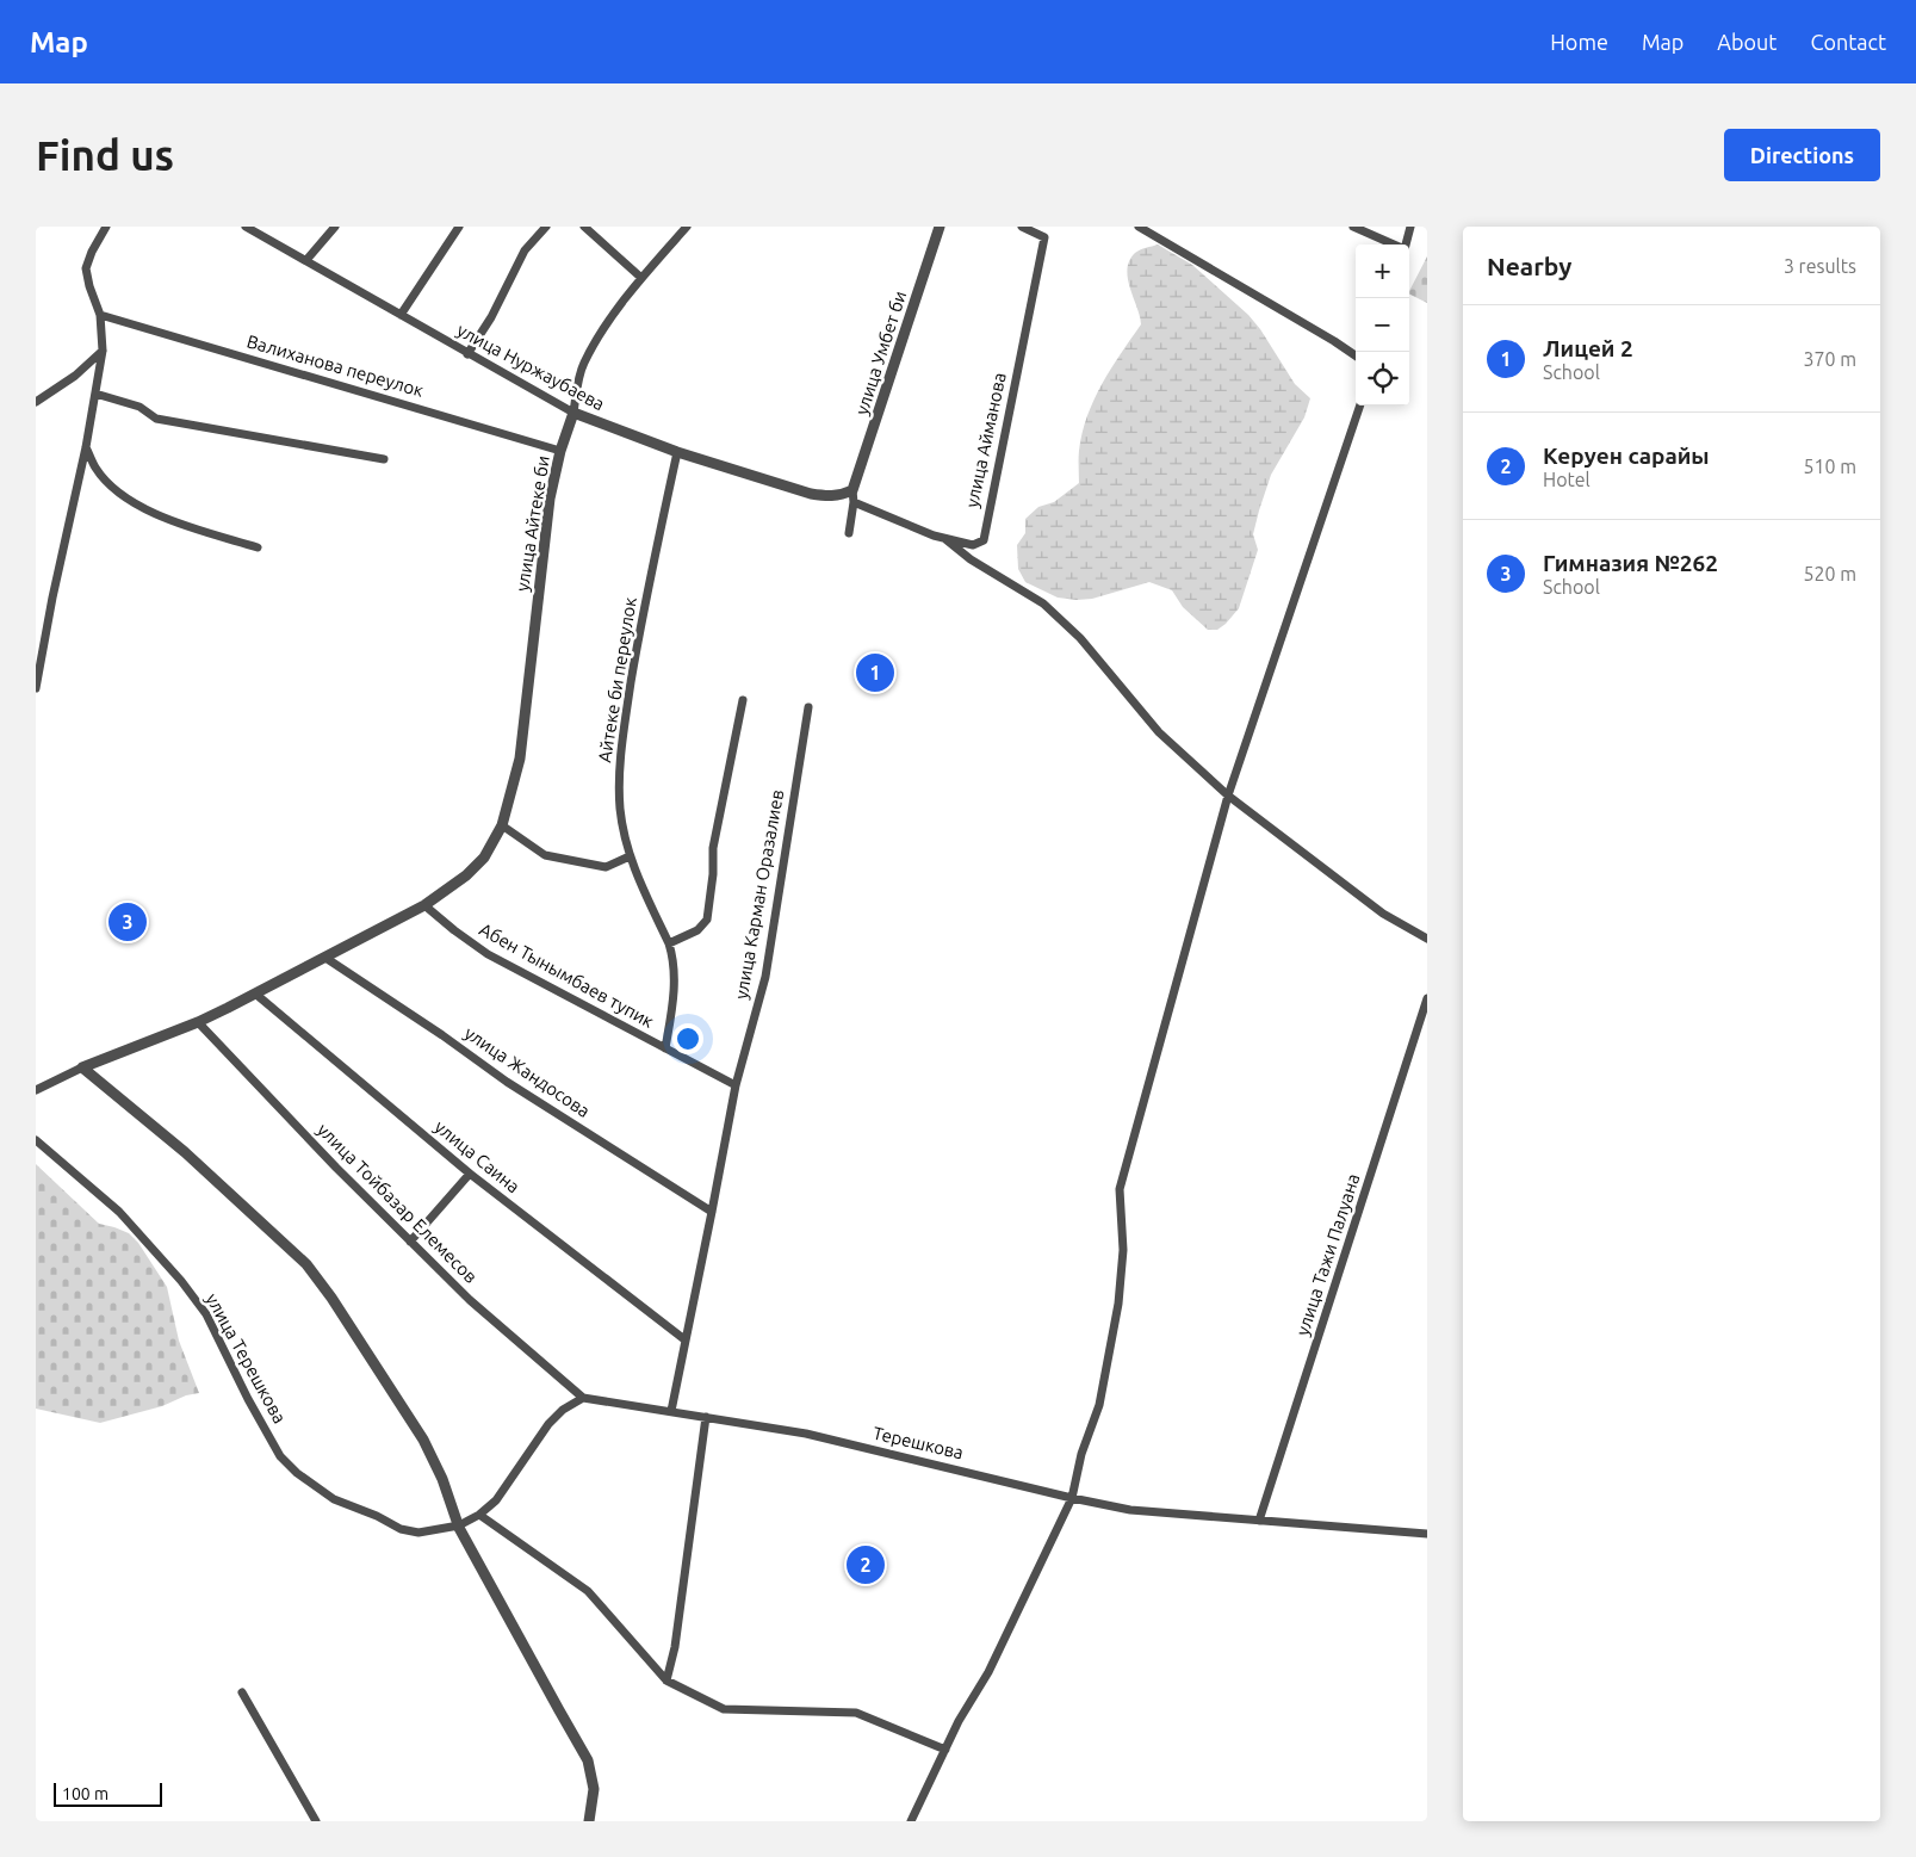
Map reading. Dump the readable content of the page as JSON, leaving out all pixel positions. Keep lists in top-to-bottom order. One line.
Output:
{"streets":{"street":["улица Умбет би","Валиханова переулок","улица Нуржаубаева","улица Айманова","улица Айтеке би","Айтеке би переулок","улица Карман Оразалиев","Абен Тынымбаев тупик","улица Жандосова","улица Саина","улица Тойбазар Елемесов","улица Тажи Палуана","улица Терешкова","Терешкова"]},"crossings":[["улица Умбет би","улица Нуржаубаева"],["Валиханова переулок","улица Айтеке би"],["улица Нуржаубаева","улица Айтеке би"],["улица Нуржаубаева","Айтеке би переулок"],["улица Айтеке би","Абен Тынымбаев тупик"],["улица Айтеке би","улица Жандосова"],["улица Айтеке би","улица Саина"],["улица Айтеке би","улица Тойбазар Елемесов"],["Айтеке би переулок","Абен Тынымбаев тупик"],["улица Карман Оразалиев","Абен Тынымбаев тупик"],["улица Карман Оразалиев","улица Жандосова"],["улица Карман Оразалиев","улица Саина"],["улица Карман Оразалиев","Терешкова"],["улица Тойбазар Елемесов","Терешкова"],["улица Тажи Палуана","Терешкова"]],"scale_bar":"100 m","page":{"header":"Map","nav":["Home","Map","About","Contact"],"buttons":"Directions","title":"Find us","heading":["Nearby","3 results"],"map_buttons":["+","−"],"list":[{"mark":"1","name":"Лицей 2","note":"School","value":"370 m"},{"mark":"2","name":"Керуен сарайы","note":"Hotel","value":"510 m"},{"mark":"3","name":"Гимназия №262","note":"School","value":"520 m"}],"pins":["1","3","2"],"scale":"100 m"}}
